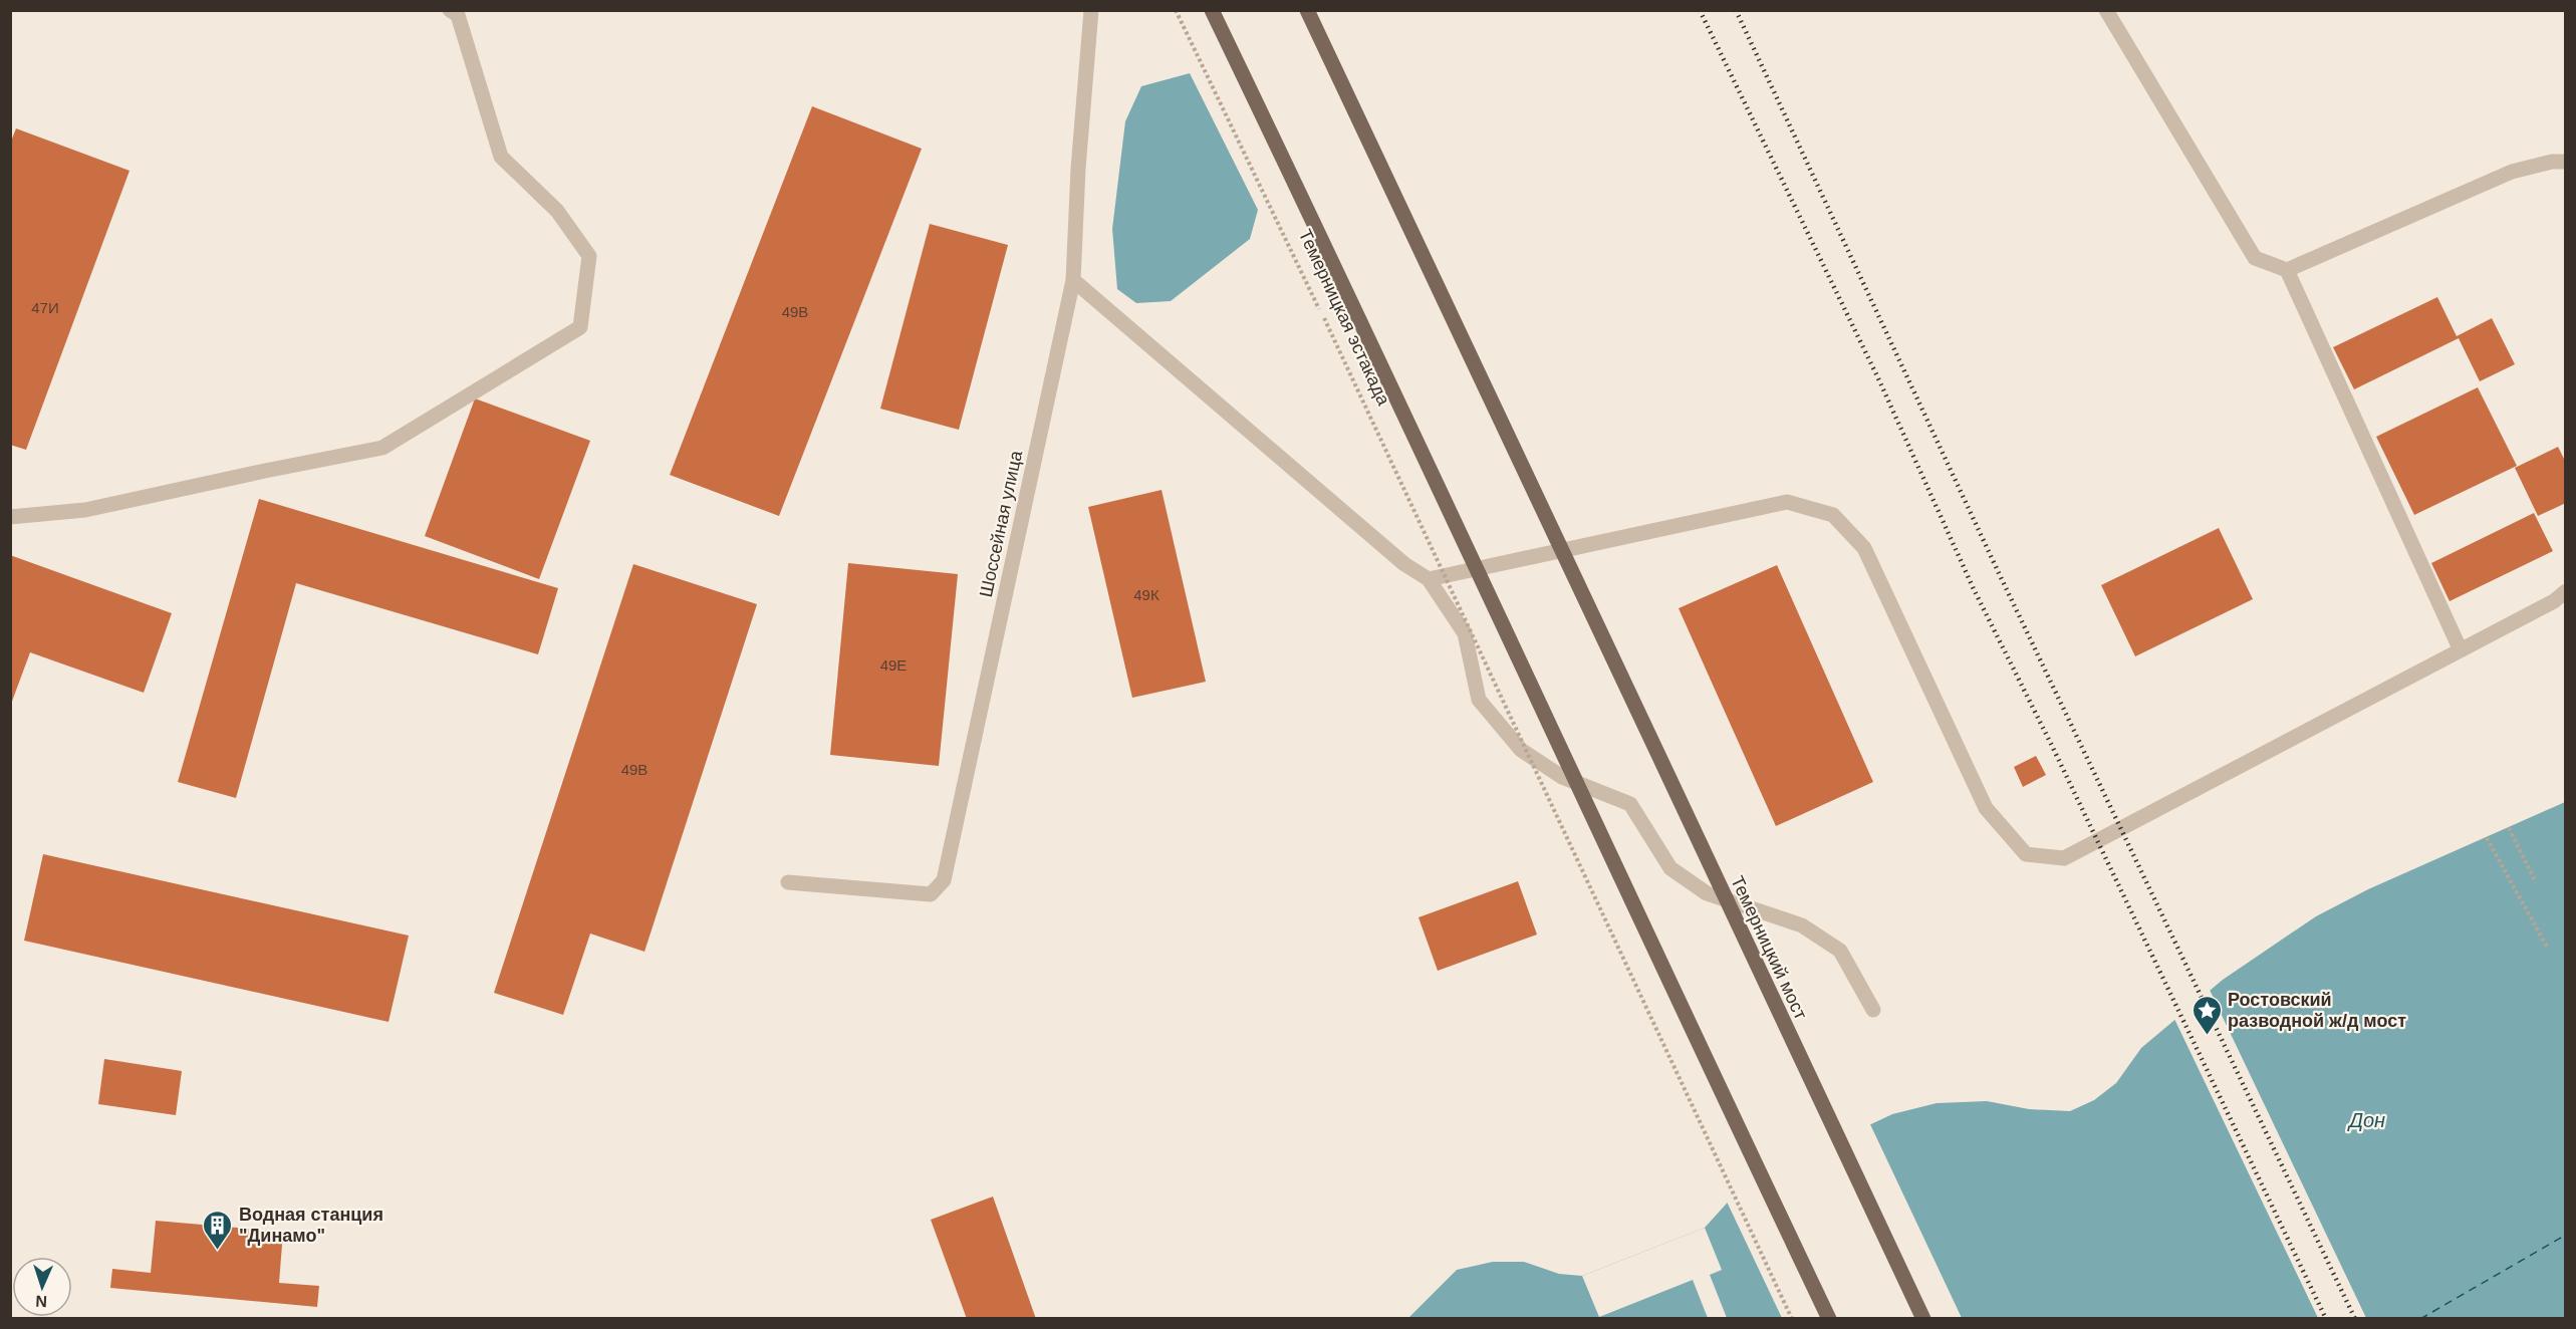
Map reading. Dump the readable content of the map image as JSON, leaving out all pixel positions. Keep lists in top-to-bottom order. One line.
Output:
{"streets":{"main road":["Темерницкая эстакада","Темерницкий мост"],"street":["Шоссейная улица"]},"water":["Дон"],"places":{"place":["Ростовский разводной ж/д мост"],"building":["Водная станция \"Динамо\""]},"house_numbers":["47И","49В","49К","49Е","49В"],"north":"bottom"}
